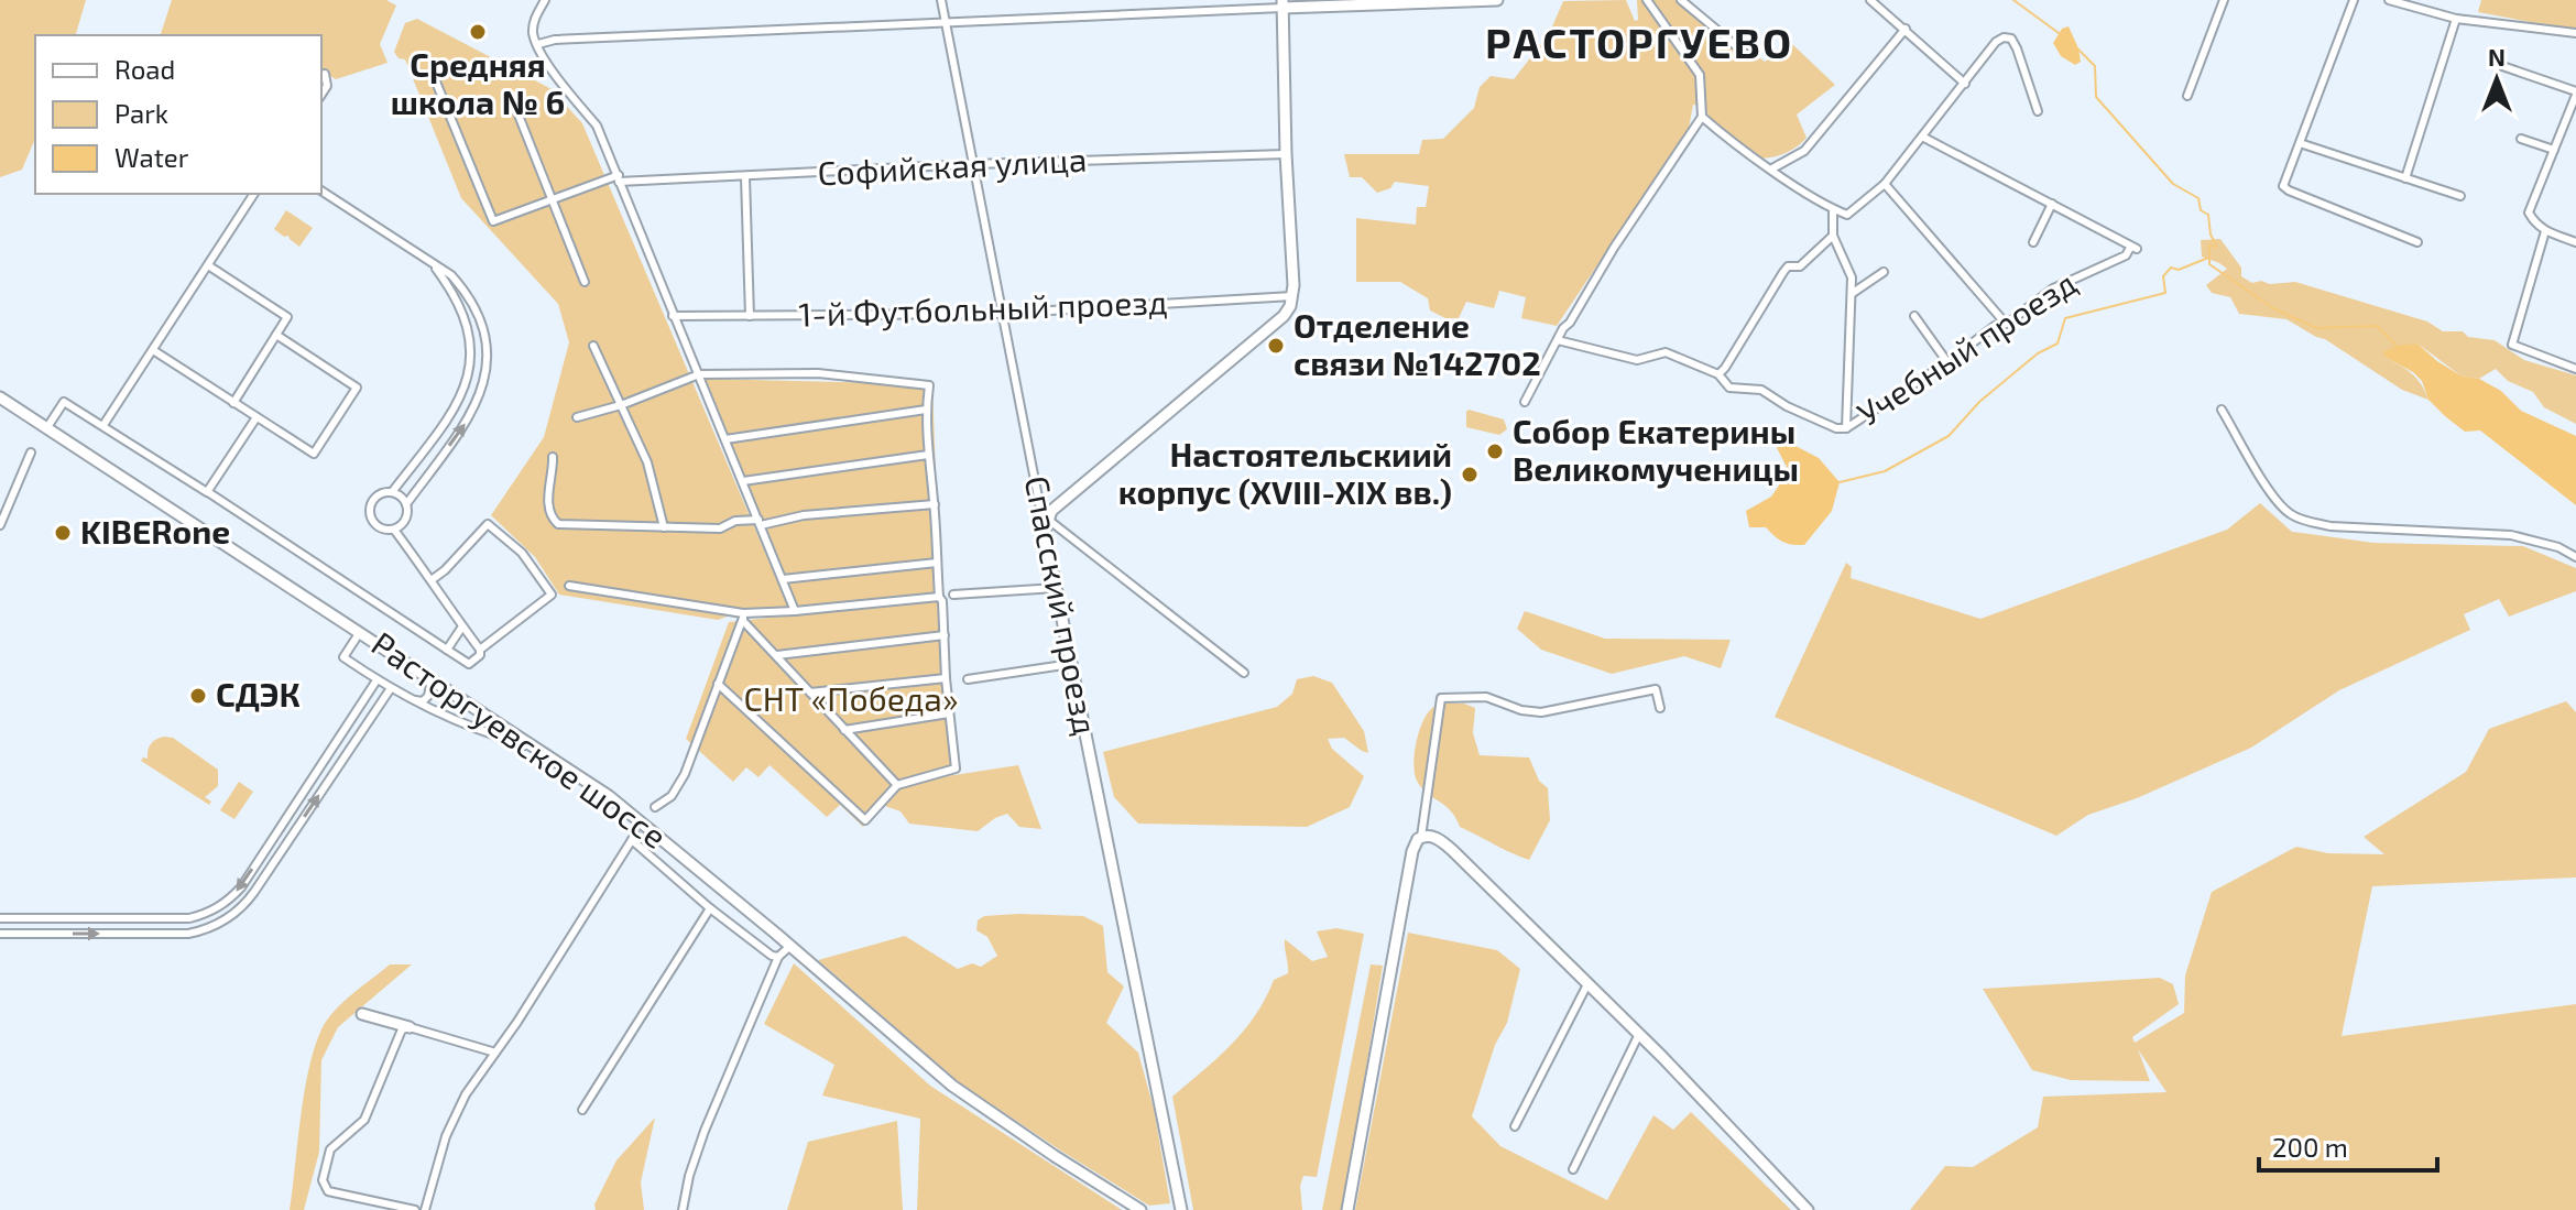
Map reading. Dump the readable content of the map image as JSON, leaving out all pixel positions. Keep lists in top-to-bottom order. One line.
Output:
{"streets":{"main road":["Спасский проезд","Расторгуевское шоссе"],"street":["Софийская улица","1-й Футбольный проезд","Учебный проезд"]},"crossings":[["Софийская улица","Спасский проезд"],["1-й Футбольный проезд","Спасский проезд"]],"districts":["РАСТОРГУЕВО"],"parks":["СНТ «Победа»"],"places":["Средняя школа № 6","Отделение связи №142702","Собор Екатерины Великомученицы","Настоятельскиий корпус (XVIII-XIX вв.)","KIBERone","СДЭК"],"legend":["Road","Park","Water"],"scale_bar":"200 m","north":"top"}
